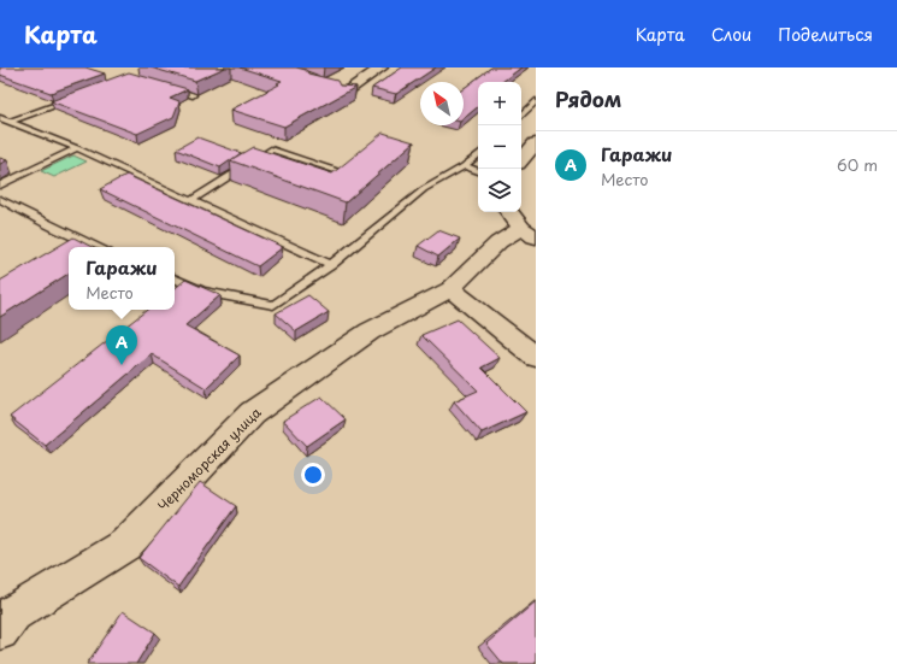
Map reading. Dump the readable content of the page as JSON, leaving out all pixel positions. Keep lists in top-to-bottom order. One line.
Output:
{"streets":{"street":["Черноморская улица"]},"north":"top left","page":{"header":"Карта","nav":["Карта","Слои","Поделиться"],"heading":"Рядом","map_buttons":["+","−"],"list":[{"mark":"A","name":"Гаражи","note":"Место","value":"60 m"}],"popup":["Гаражи","Место"],"pins":"A"}}
